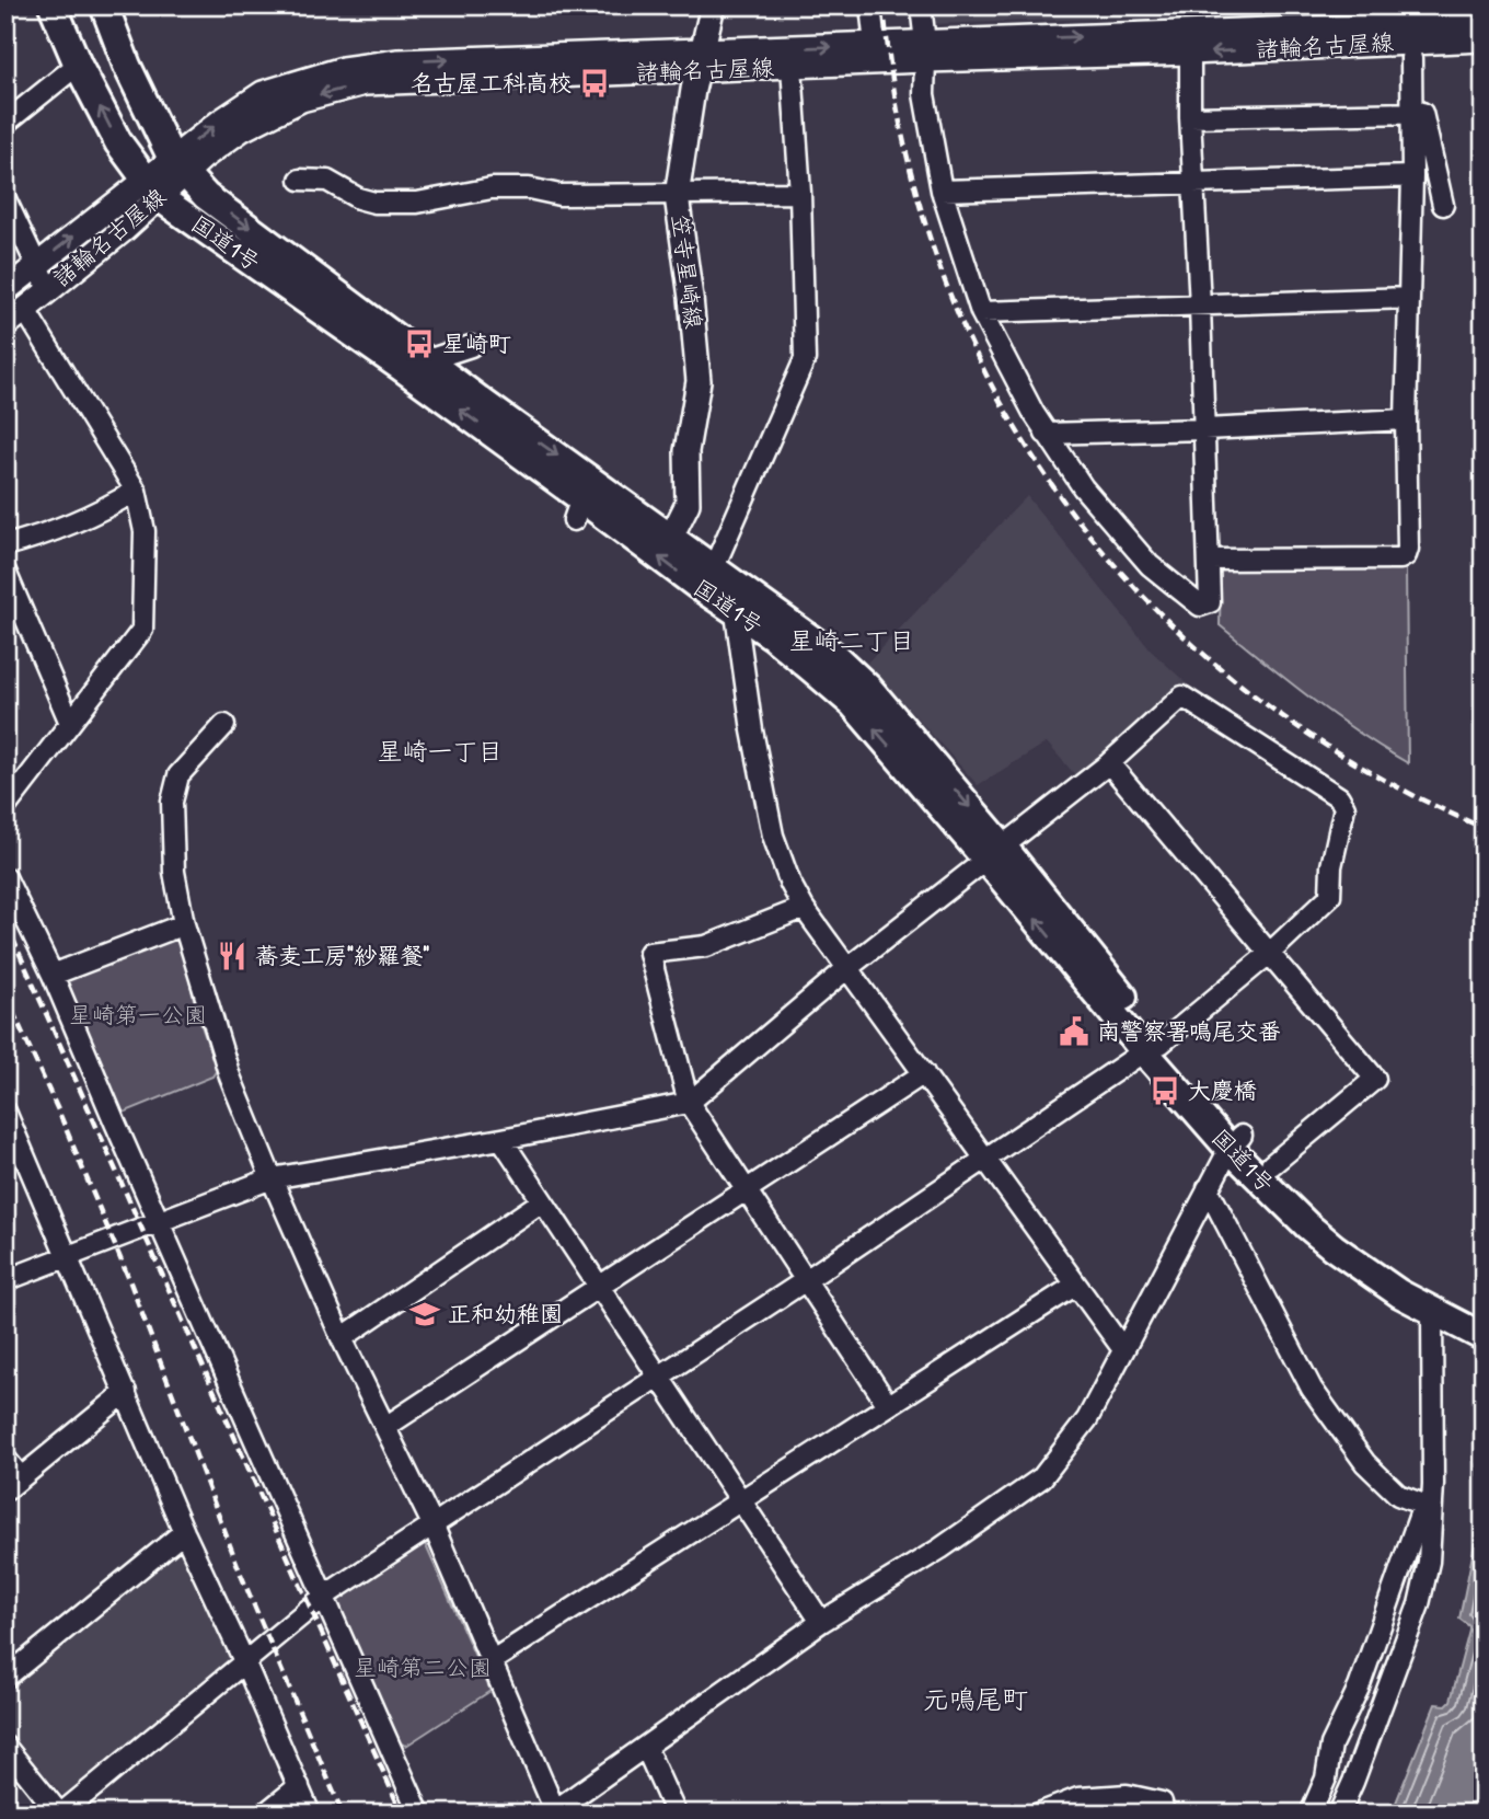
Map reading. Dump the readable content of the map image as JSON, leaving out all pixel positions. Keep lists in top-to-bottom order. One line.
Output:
{"streets":{"highway":["国道1号"],"main road":["諸輪名古屋線","笠寺星崎線"]},"crossings":[["諸輪名古屋線","国道1号"],["諸輪名古屋線","笠寺星崎線"],["国道1号","笠寺星崎線"]],"districts":["星崎二丁目","星崎一丁目","元鳴尾町"],"parks":["星崎第一公園","星崎第二公園"],"places":{"bus stop":["名古屋工科高校","星崎町","大慶橋"],"restaurant":["蕎麦工房\"紗羅餐\""],"public building":["南警察署鳴尾交番"],"school or university":["正和幼稚園"]}}
